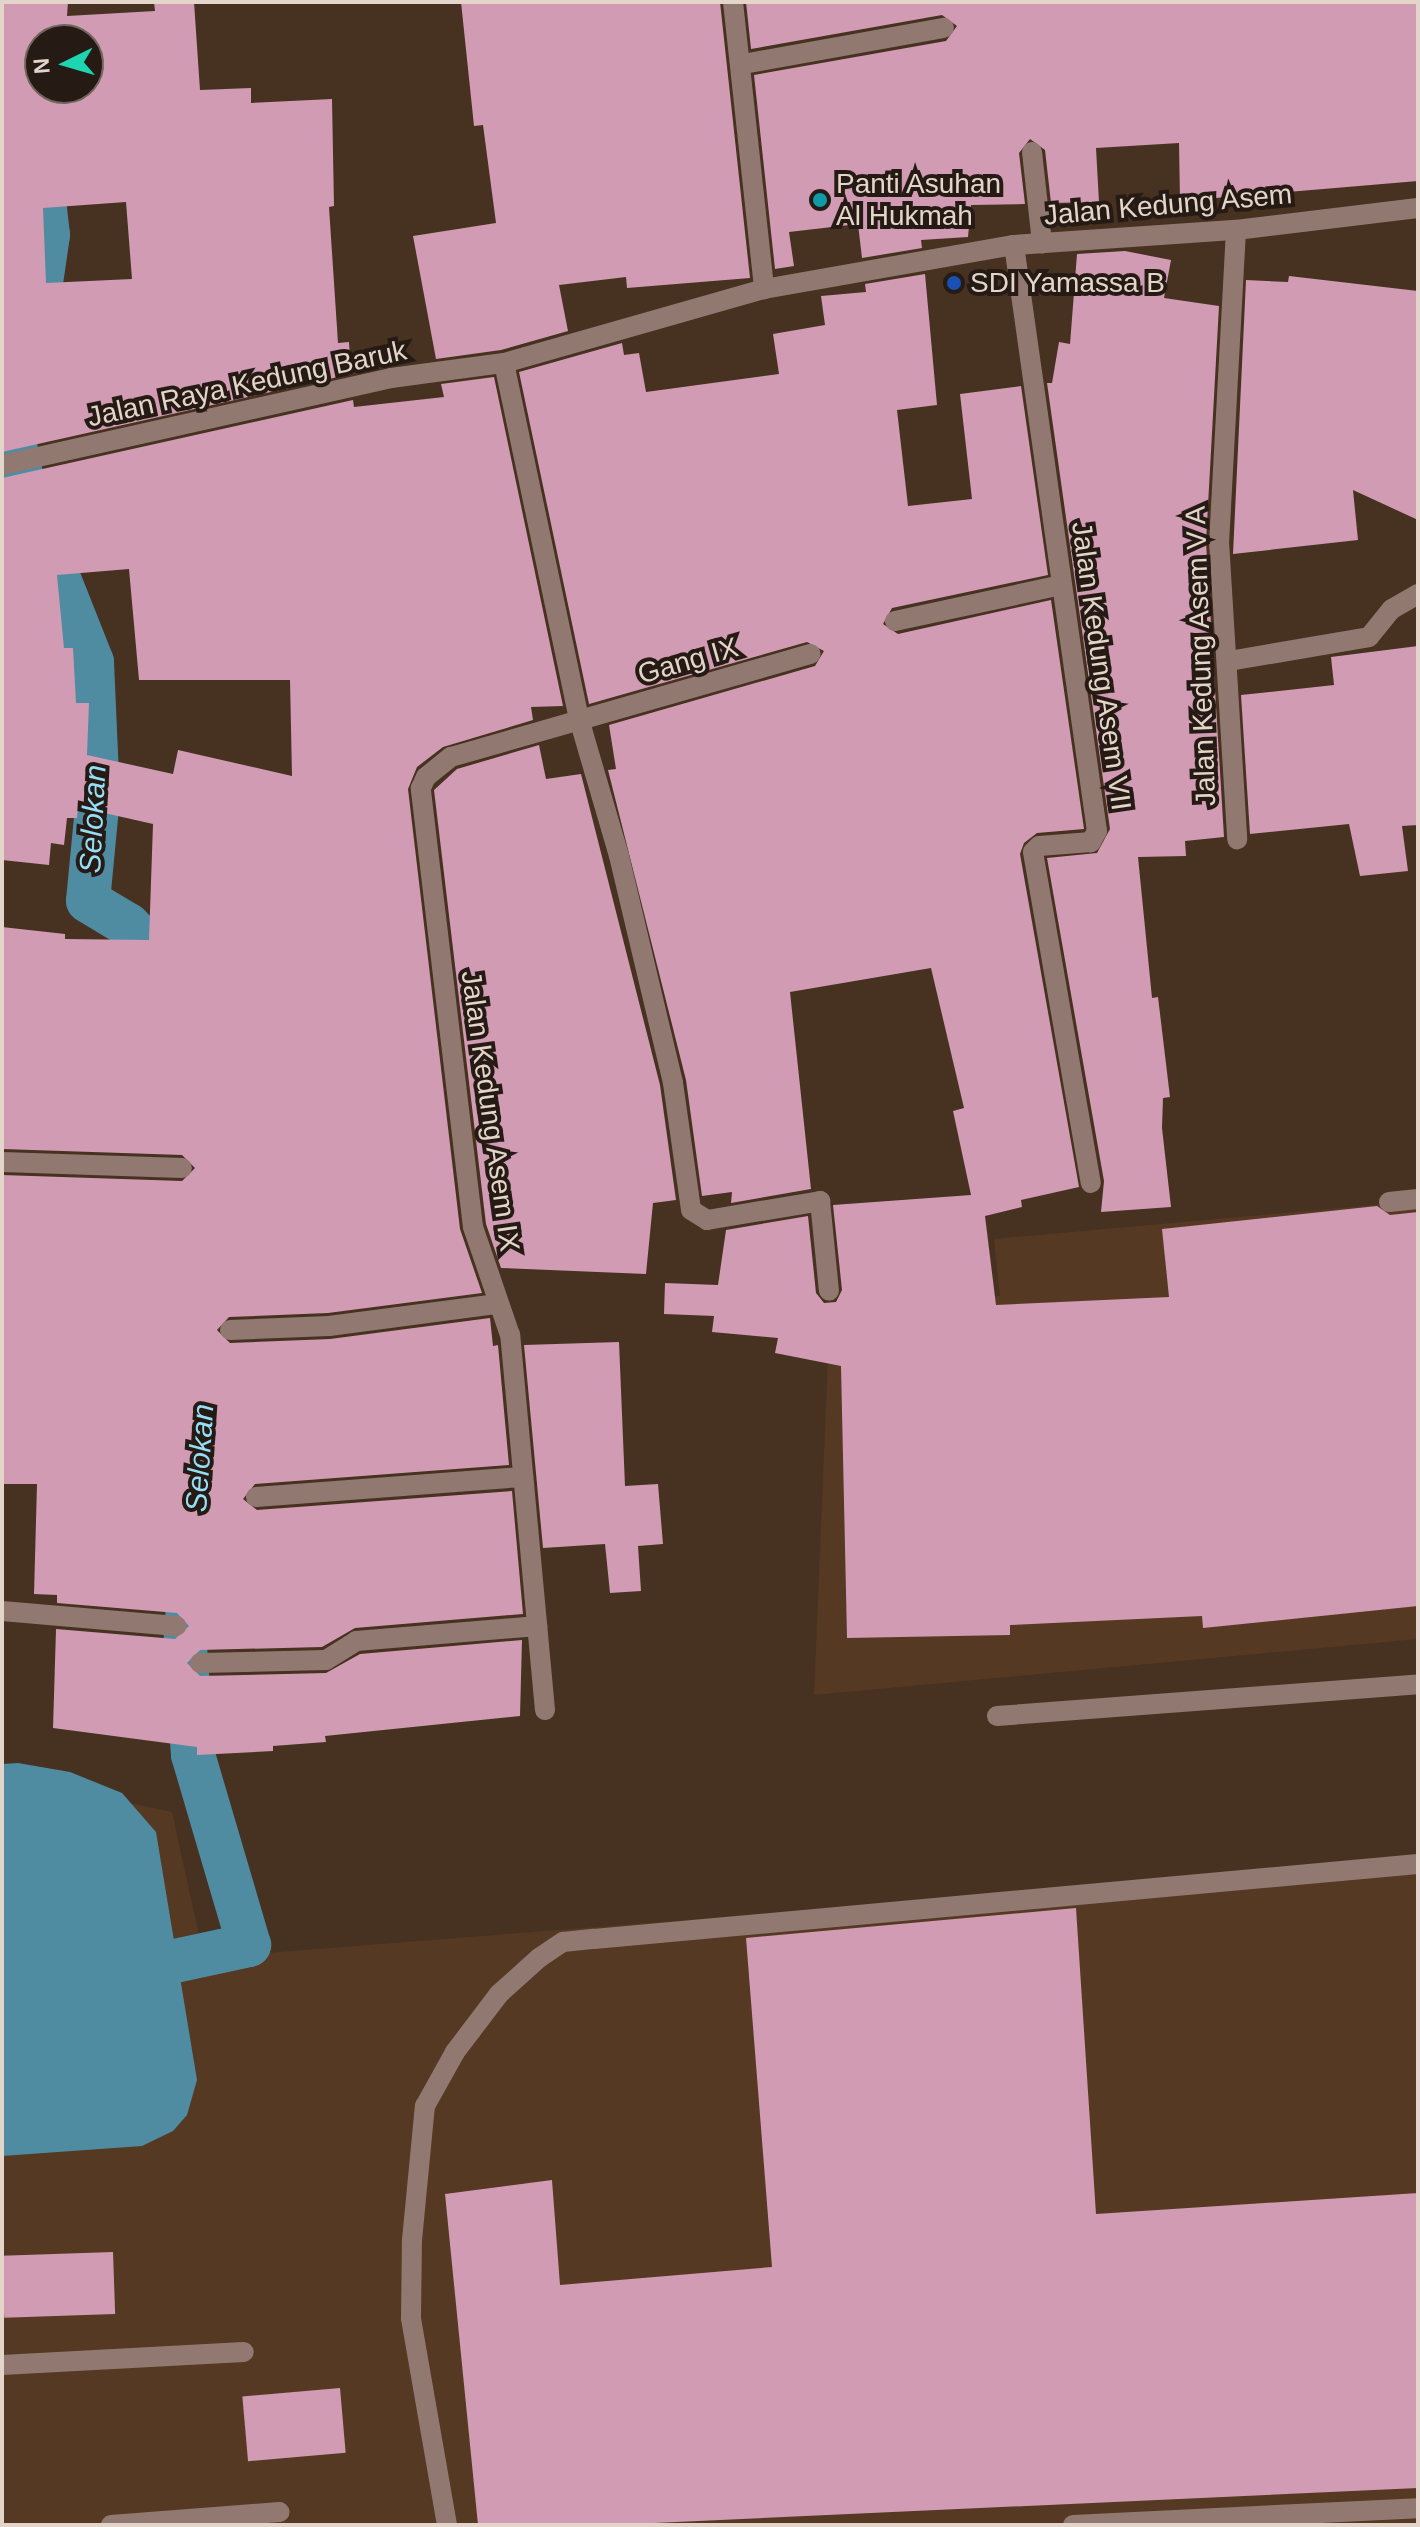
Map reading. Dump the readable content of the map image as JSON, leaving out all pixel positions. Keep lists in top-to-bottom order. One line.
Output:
{"streets":{"street":["Jalan Kedung Asem","Jalan Raya Kedung Baruk","Jalan Kedung Asem V A","Gang IX","Jalan Kedung Asem VII","Jalan Kedung Asem IX"]},"crossings":[["Jalan Kedung Asem","Jalan Raya Kedung Baruk"],["Jalan Kedung Asem","Jalan Kedung Asem V A"],["Jalan Kedung Asem","Jalan Kedung Asem VII"],["Gang IX","Jalan Kedung Asem IX"]],"water":["Selokan"],"places":["Panti Asuhan Al Hukmah","SDI Yamassa B"],"north":"left"}
